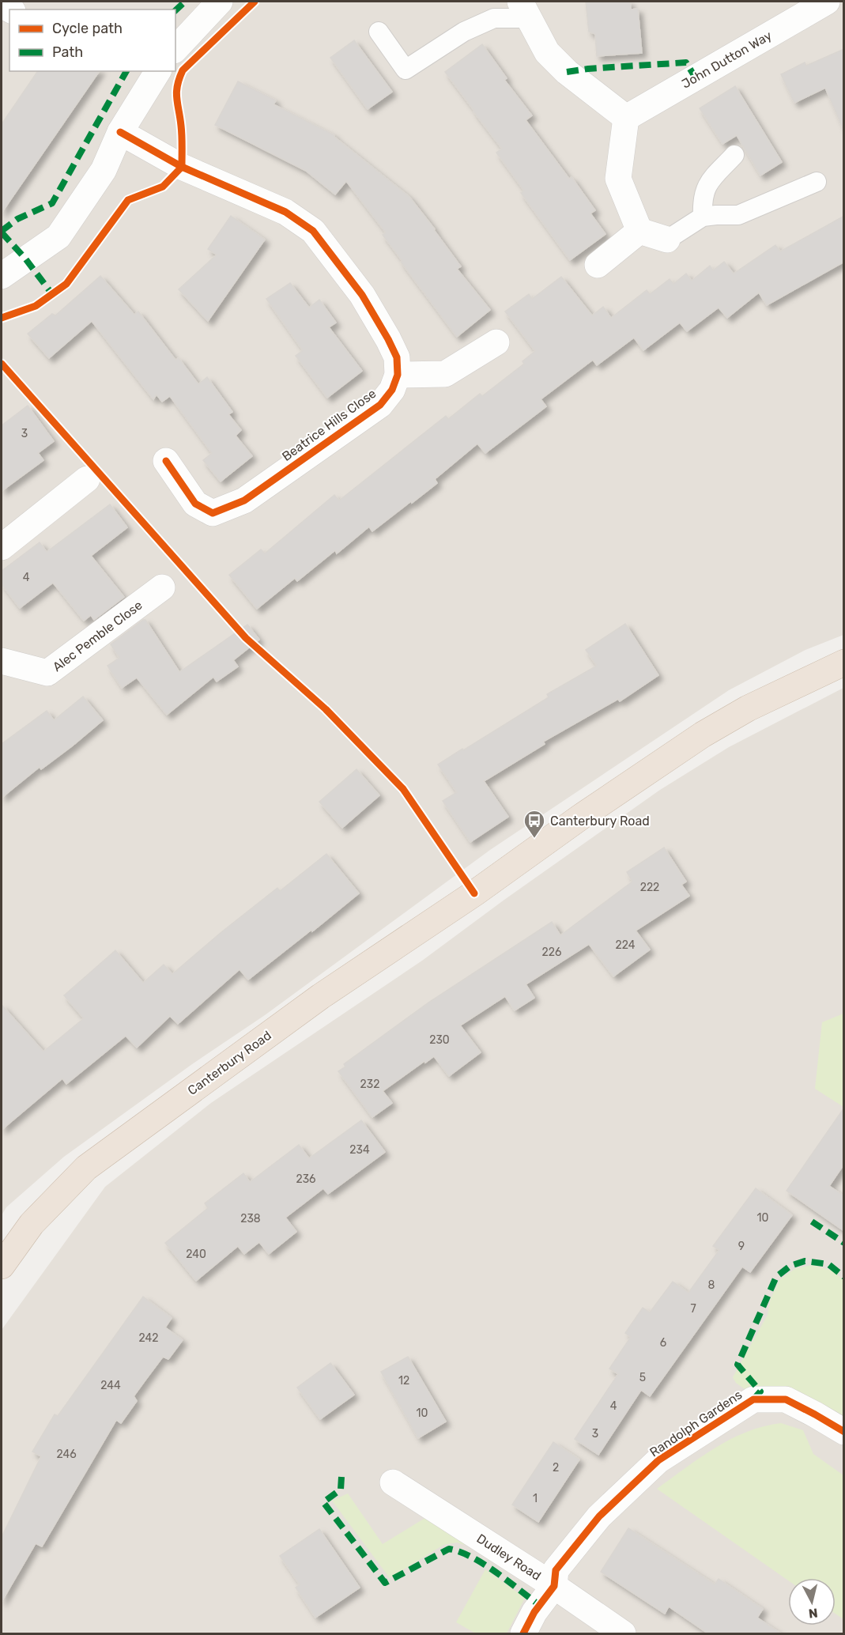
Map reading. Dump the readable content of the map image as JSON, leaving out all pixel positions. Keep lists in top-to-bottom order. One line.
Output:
{"streets":{"highway":["Canterbury Road"],"street":["John Dutton Way","Beatrice Hills Close","Alec Pemble Close","Randolph Gardens","Dudley Road"]},"crossings":[["Randolph Gardens","Dudley Road"]],"places":{"bus stop":["Canterbury Road"]},"house_numbers":["3","4","222","224","226","230","232","234","236","10","238","9","240","8","7","242","6","5","12","244","4","10","3","246","2","1"],"legend":["Cycle path","Path"],"north":"bottom"}
